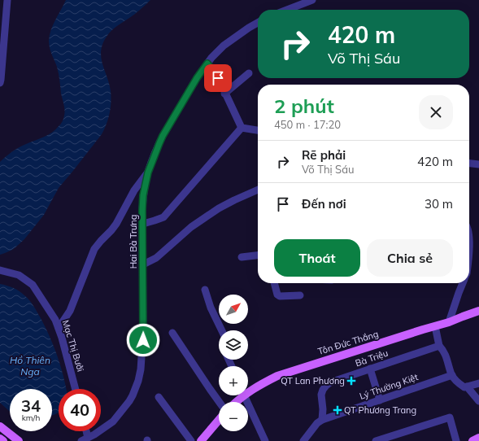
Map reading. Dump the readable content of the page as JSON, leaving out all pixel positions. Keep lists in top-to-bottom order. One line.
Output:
{"streets":{"main road":["Tôn Đức Thắng"],"street":["Hai Bà Trưng","Mạc Thị Bưởi","Bà Triệu","Lý Thường Kiệt"]},"crossings":[["Bà Triệu","Lý Thường Kiệt"]],"water":["Hồ Thiên Nga"],"places":{"health":["QT Lan Phương","QT Phương Trang"]},"north":"top right","page":{"turn":["420 m","Võ Thị Sáu"],"heading":["2 phút","450 m · 17:20"],"list":[{"name":"Rẽ phải","note":"Võ Thị Sáu","value":"420 m"},{"name":"Đến nơi","value":"30 m"}],"buttons":["Thoát","Chia sẻ"],"map_buttons":["+","−"],"speed":"34 km/h","limit":"40"}}
